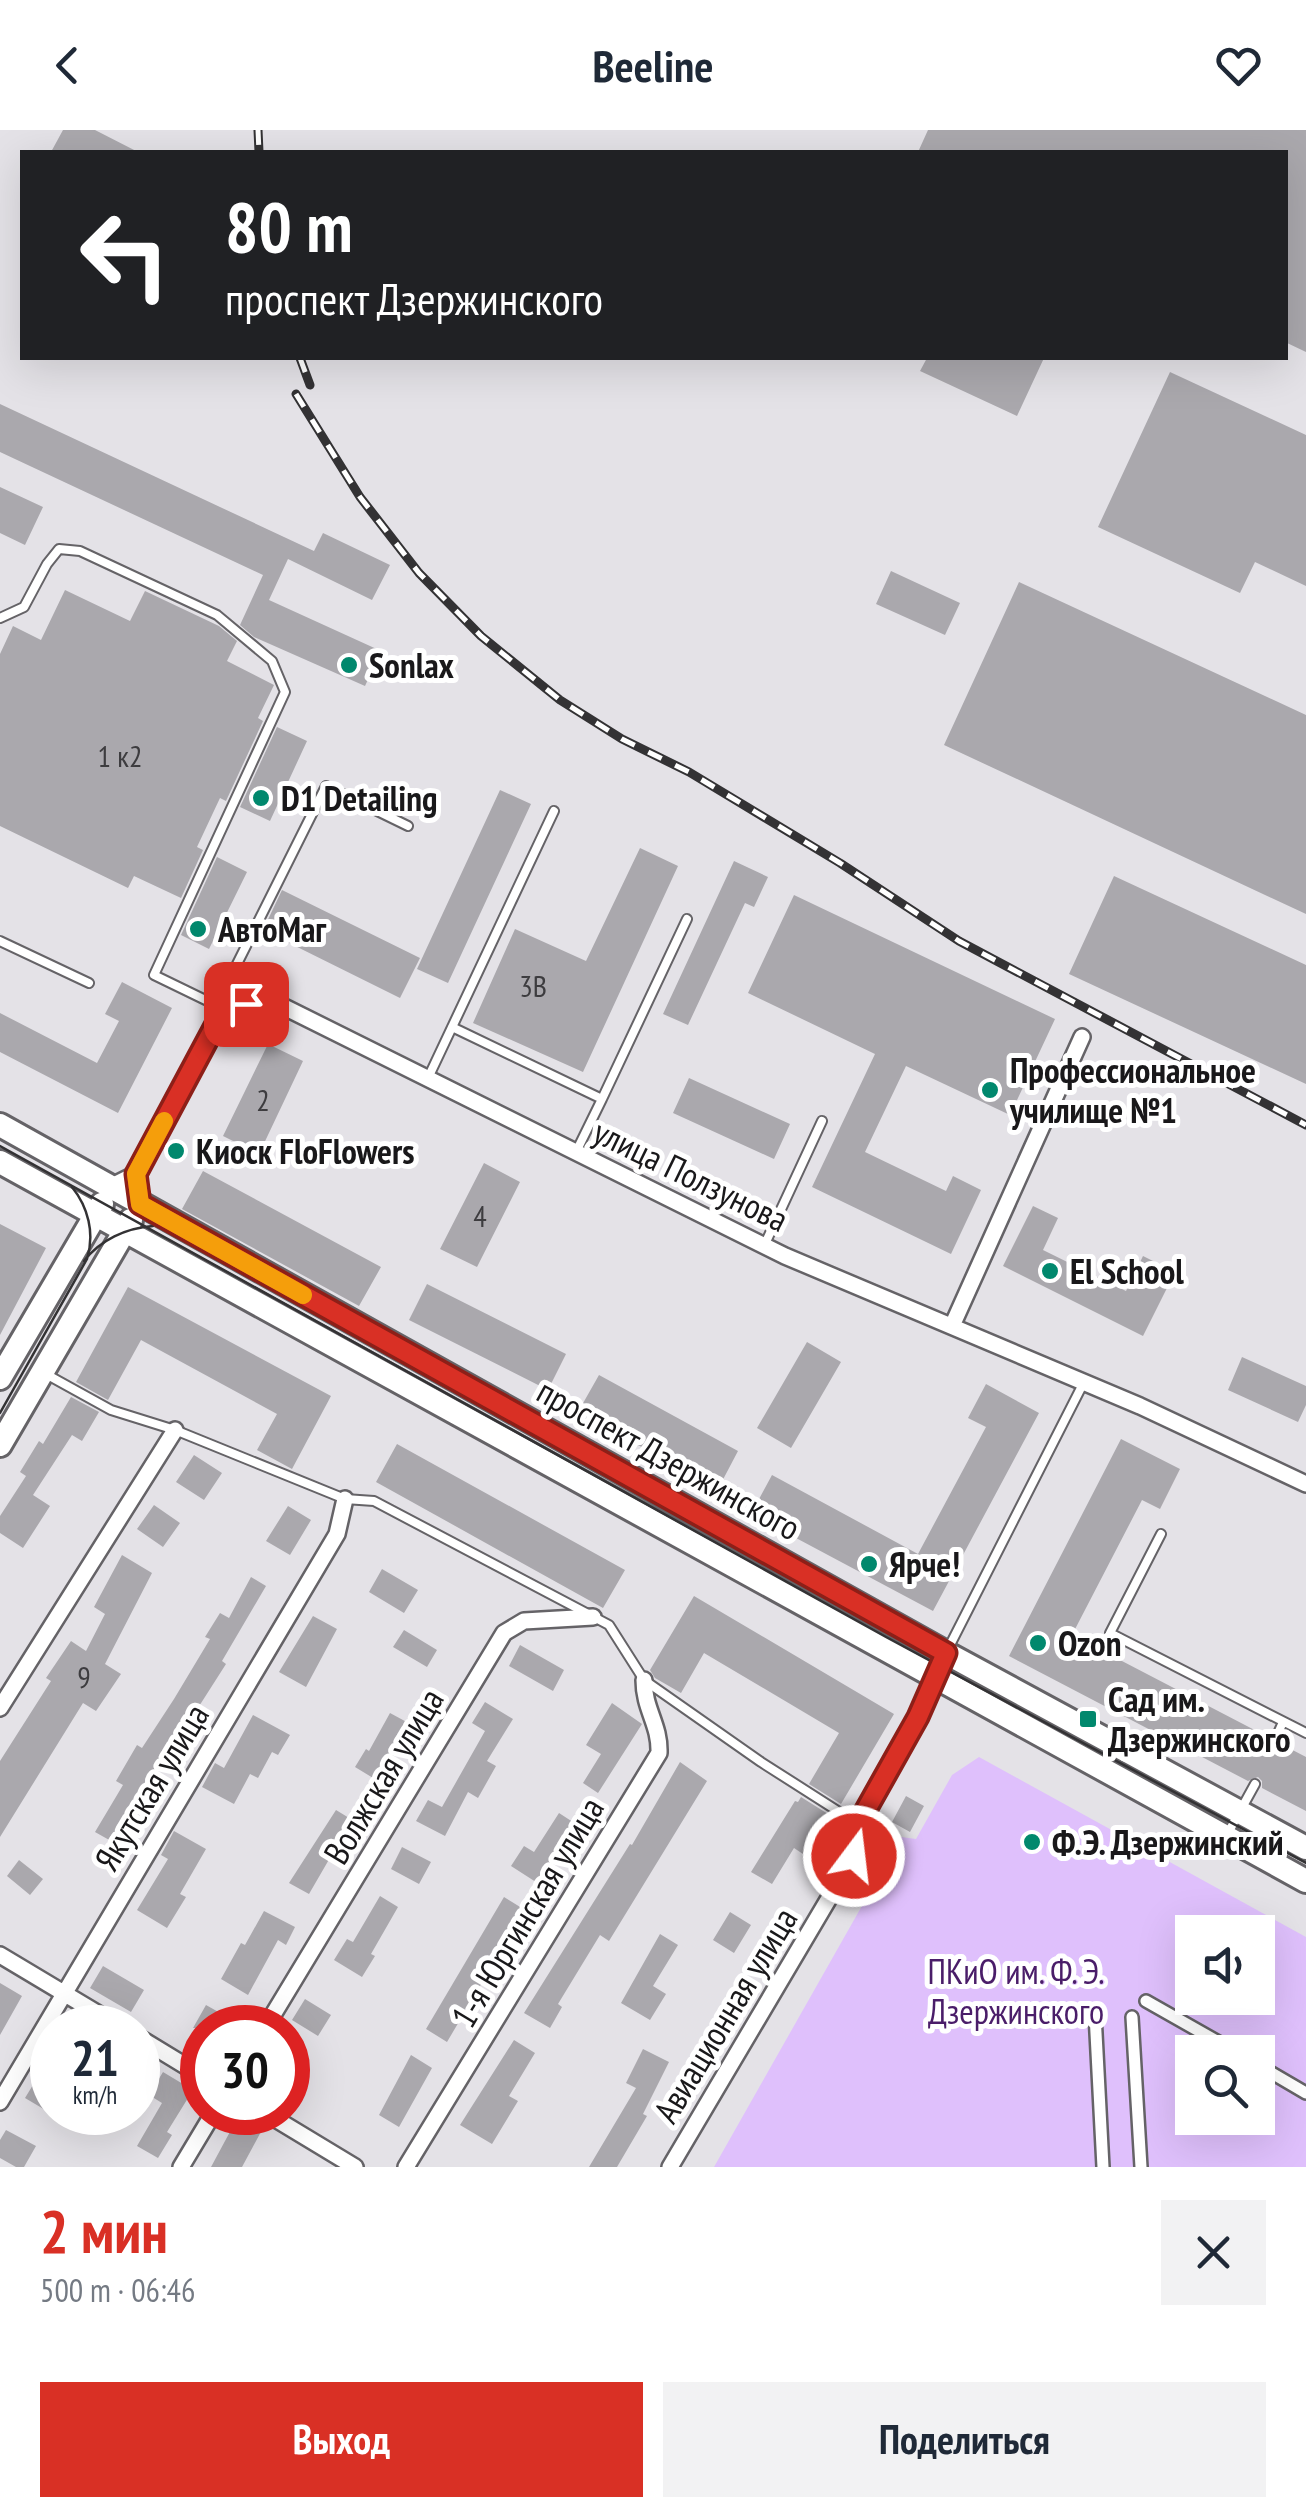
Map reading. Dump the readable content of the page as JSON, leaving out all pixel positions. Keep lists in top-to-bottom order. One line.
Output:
{"streets":{"main road":["проспект Дзержинского"],"street":["улица Ползунова","Волжская улица","Якутская улица","1-я Юргинская улица","Авиационная улица"]},"crossings":[["проспект Дзержинского","Авиационная улица"]],"parks":["ПКиО им. Ф. Э. Дзержинского"],"places":{"other":["Sonlax","D1 Detailing","АвтоМаг","Профессиональное училище №1","Киоск FloFlowers","El School","Ярче!","Ozon","Ф.Э. Дзержинский"],"transit":["Сад им. Дзержинского"]},"house_numbers":["1 к2","3В","2","4","9"],"page":{"header":"Beeline","turn":["80 m","проспект Дзержинского"],"speed":"21 km/h","limit":"30","heading":["2 мин","500 m · 06:46"],"buttons":["Выход","Поделиться"]}}
